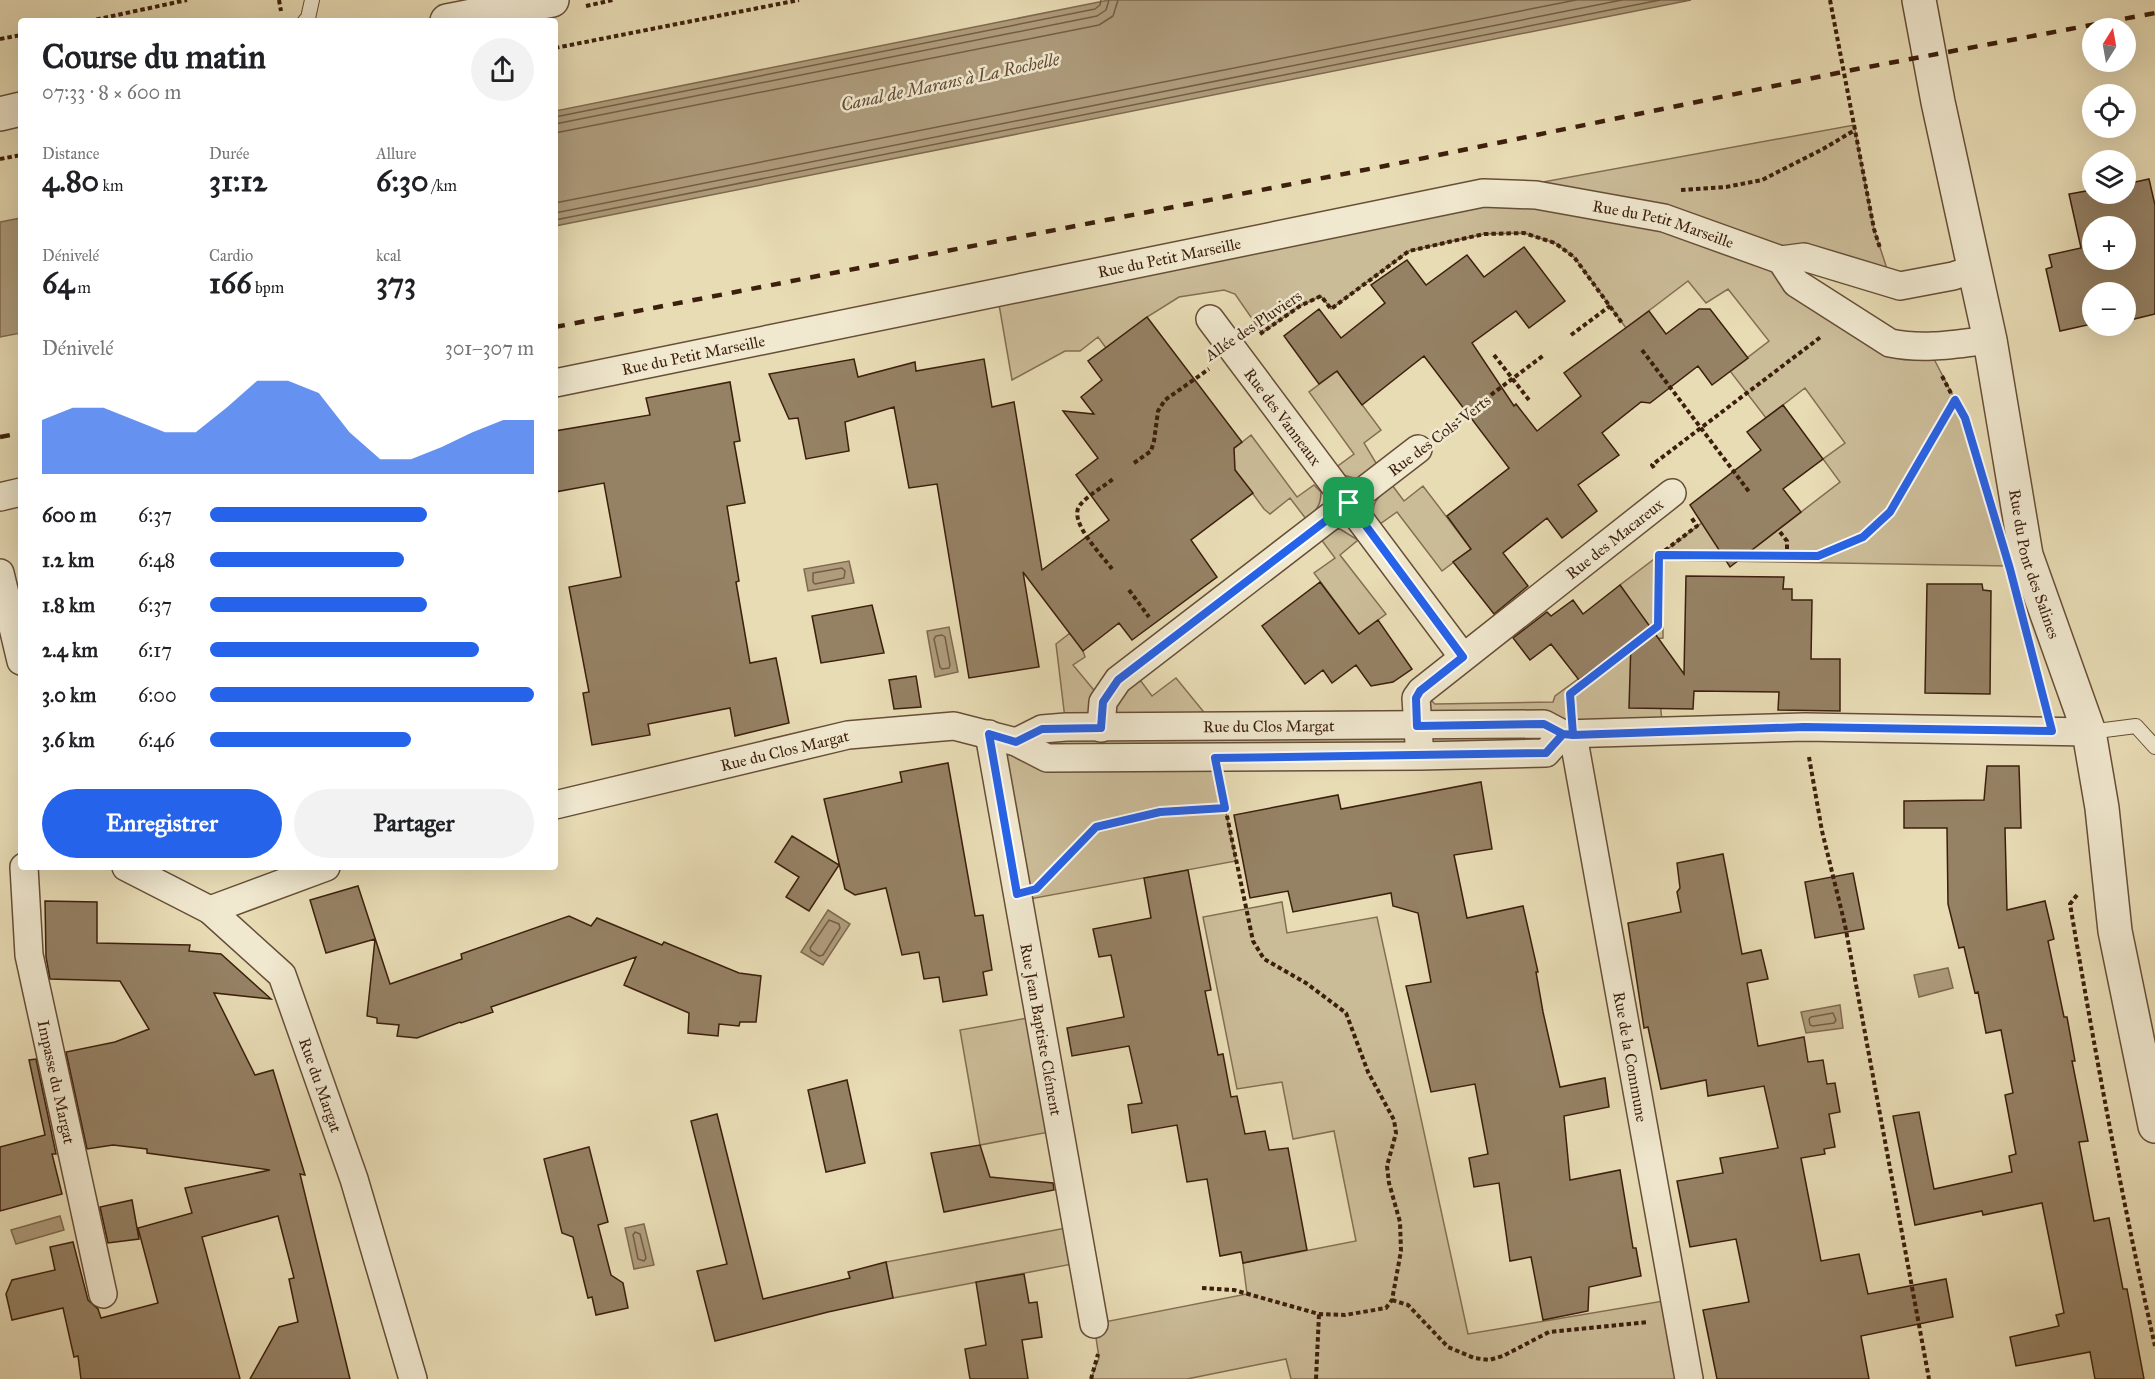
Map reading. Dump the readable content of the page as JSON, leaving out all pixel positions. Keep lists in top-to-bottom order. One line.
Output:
{"streets":{"street":["Rue du Petit Marseille","Rue des Vanneaux","Rue des Cols-Verts","Rue des Macareux","Rue du Pont des Salines","Rue du Clos Margat","Rue Jean Baptiste Clément","Rue de la Commune","Impasse du Margat","Rue du Margat"],"path":["Allée des Pluviers"]},"crossings":[["Rue du Petit Marseille","Rue du Pont des Salines"],["Allée des Pluviers","Rue des Vanneaux"],["Rue des Vanneaux","Rue des Cols-Verts"],["Rue des Vanneaux","Rue des Macareux"],["Rue des Cols-Verts","Rue du Clos Margat"],["Rue des Macareux","Rue du Clos Margat"],["Rue du Pont des Salines","Rue du Clos Margat"],["Rue du Clos Margat","Rue Jean Baptiste Clément"],["Rue du Clos Margat","Rue de la Commune"]],"water":["Canal de Marans à La Rochelle"],"north":"top","page":{"map_buttons":["+","−"],"heading":["Course du matin","07:33 · 8 × 600 m"],"stats":[["Distance","4.80 km"],["Durée","31:12"],["Allure","6:30 /km"],["Dénivelé","64 m"],["Cardio","166 bpm"],["kcal","373"]],"chart":["Dénivelé","301–307 m"],"list":[{"name":"600 m","note":"6:37"},{"name":"1.2 km","note":"6:48"},{"name":"1.8 km","note":"6:37"},{"name":"2.4 km","note":"6:17"},{"name":"3.0 km","note":"6:00"},{"name":"3.6 km","note":"6:46"}],"buttons":["Enregistrer","Partager"]}}
